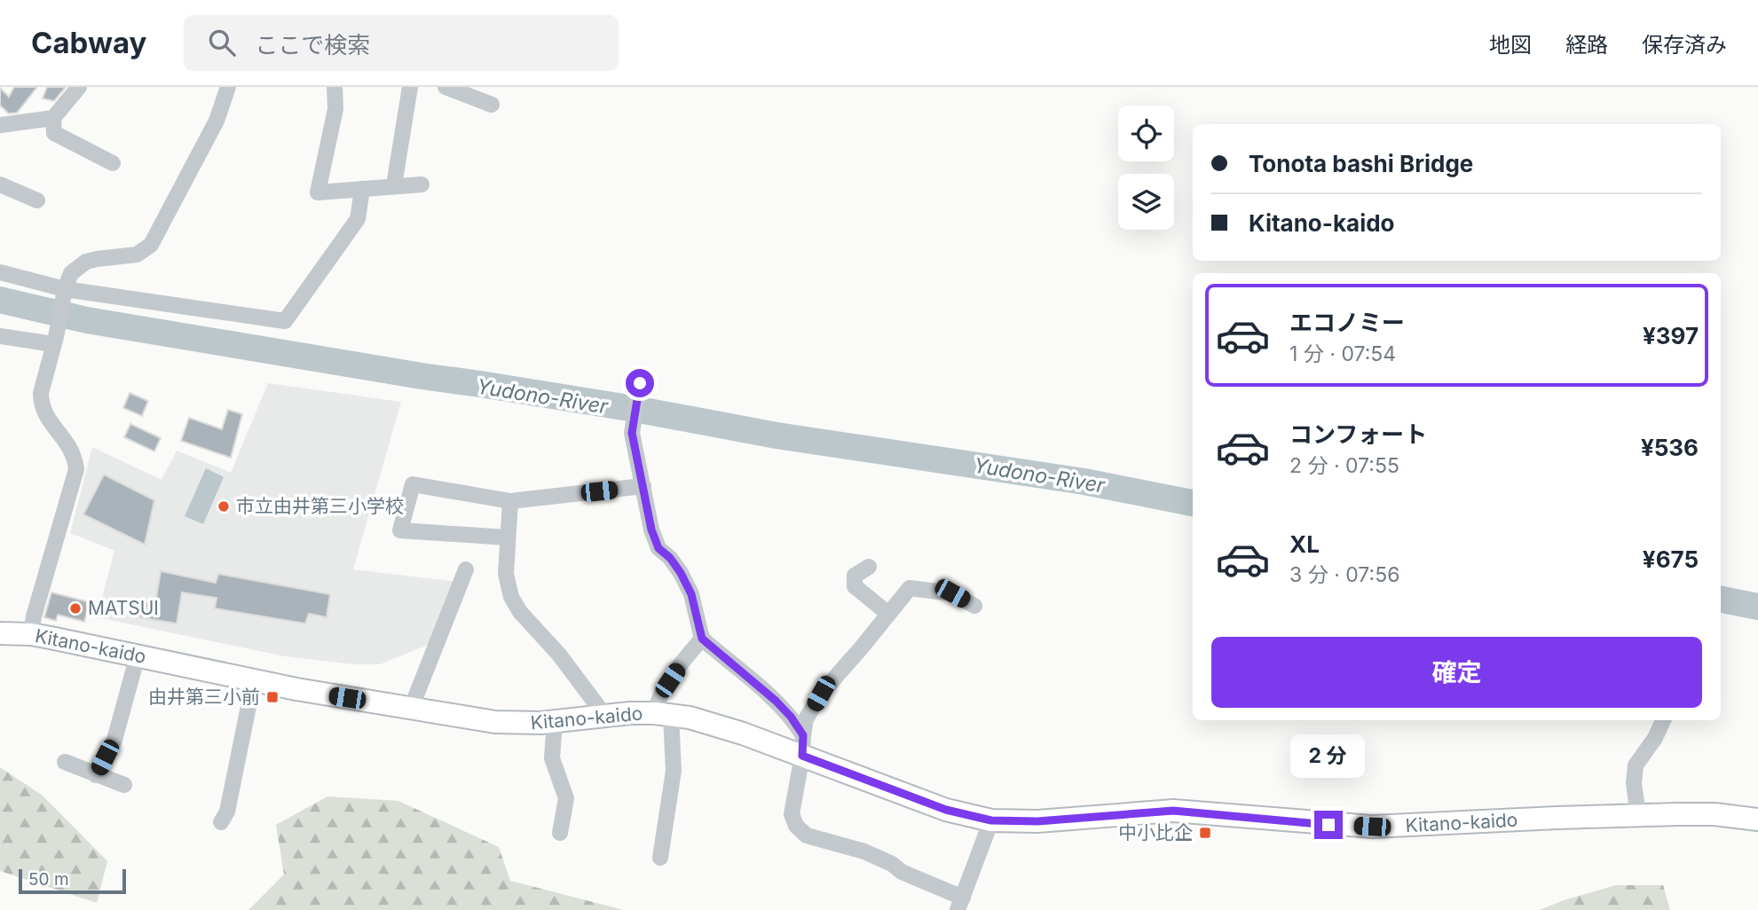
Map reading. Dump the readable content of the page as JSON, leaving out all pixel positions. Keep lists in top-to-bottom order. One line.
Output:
{"streets":{"main road":["Kitano-kaido"]},"water":["Yudono-River"],"places":{"other":["市立由井第三小学校","MATSUI"],"transit":["由井第三小前","中小比企"]},"scale_bar":"50 m","page":{"header":"Cabway","search":"ここで検索","nav":["地図","経路","保存済み"],"banner":["Tonota bashi Bridge","Kitano-kaido"],"list":[{"name":"エコノミー","note":"1 分 · 07:54","value":"¥397"},{"name":"コンフォート","note":"2 分 · 07:55","value":"¥536"},{"name":"XL","note":"3 分 · 07:56","value":"¥675"}],"buttons":"確定","bubble":"2 分","scale":"50 m"}}
